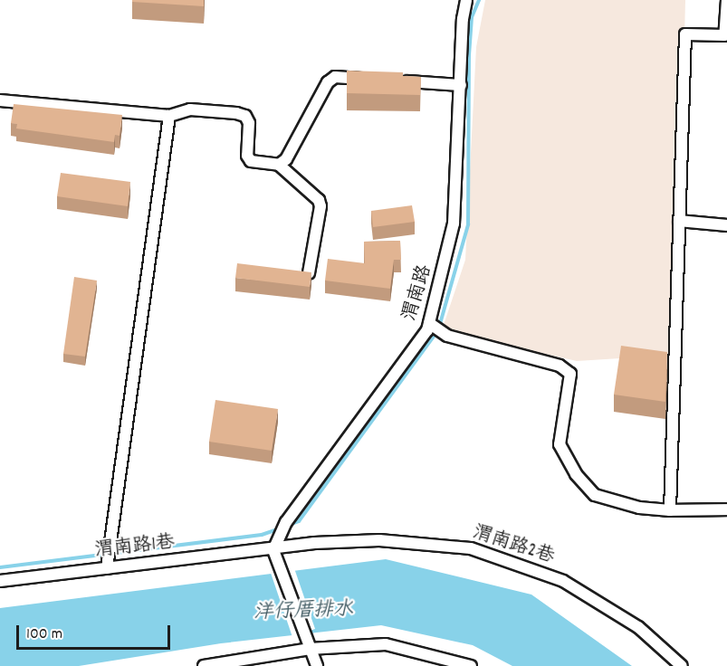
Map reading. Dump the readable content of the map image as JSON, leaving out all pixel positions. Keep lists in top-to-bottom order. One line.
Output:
{"streets":{"street":["渭南路","渭南路2巷","渭南路1巷"]},"crossings":[["渭南路","渭南路2巷"],["渭南路","渭南路1巷"],["渭南路2巷","渭南路1巷"]],"water":["洋仔厝排水"],"scale_bar":"100 m"}
